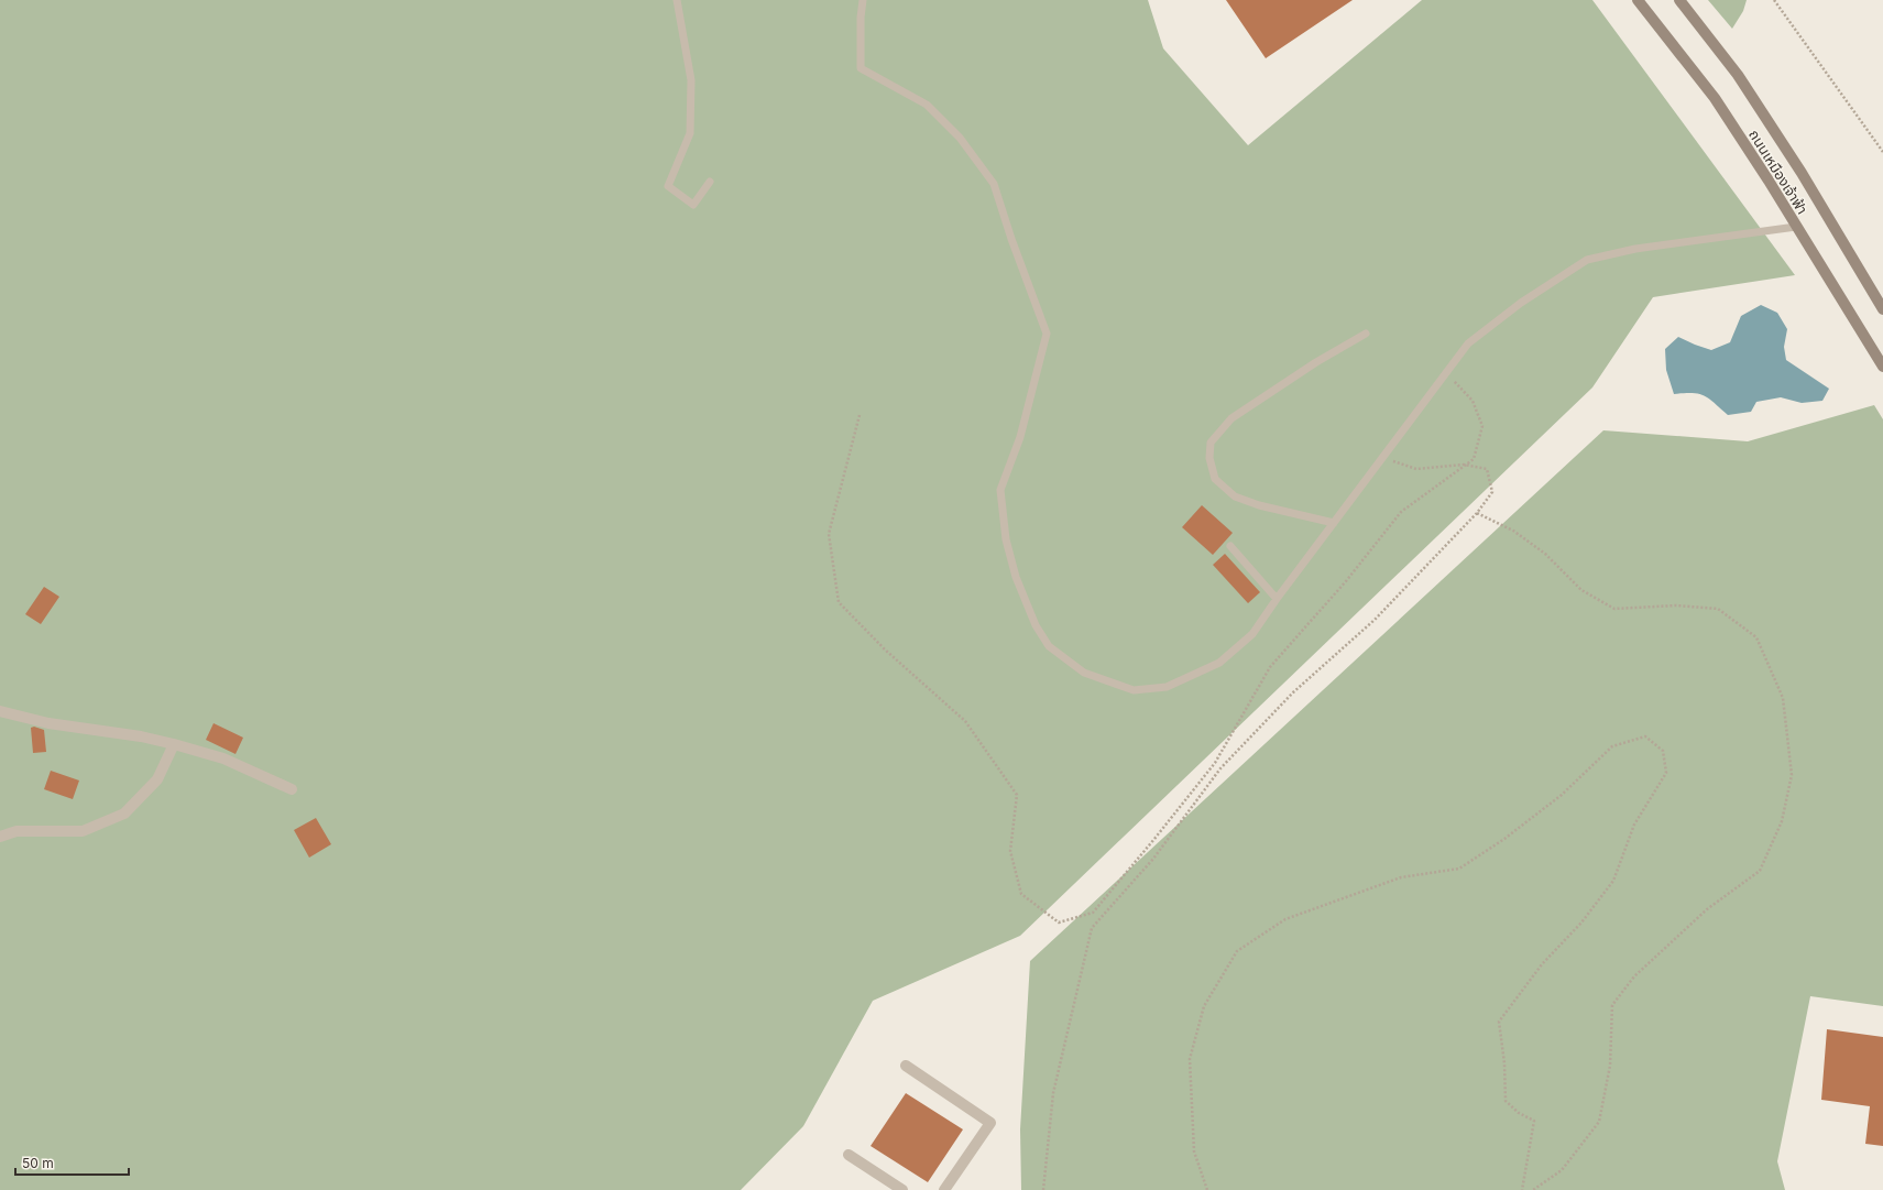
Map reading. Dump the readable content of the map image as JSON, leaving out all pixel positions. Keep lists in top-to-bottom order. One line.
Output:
{"streets":{"street":["ถนนเหมืองเจ้าฟ้า"]},"scale_bar":"50 m"}
